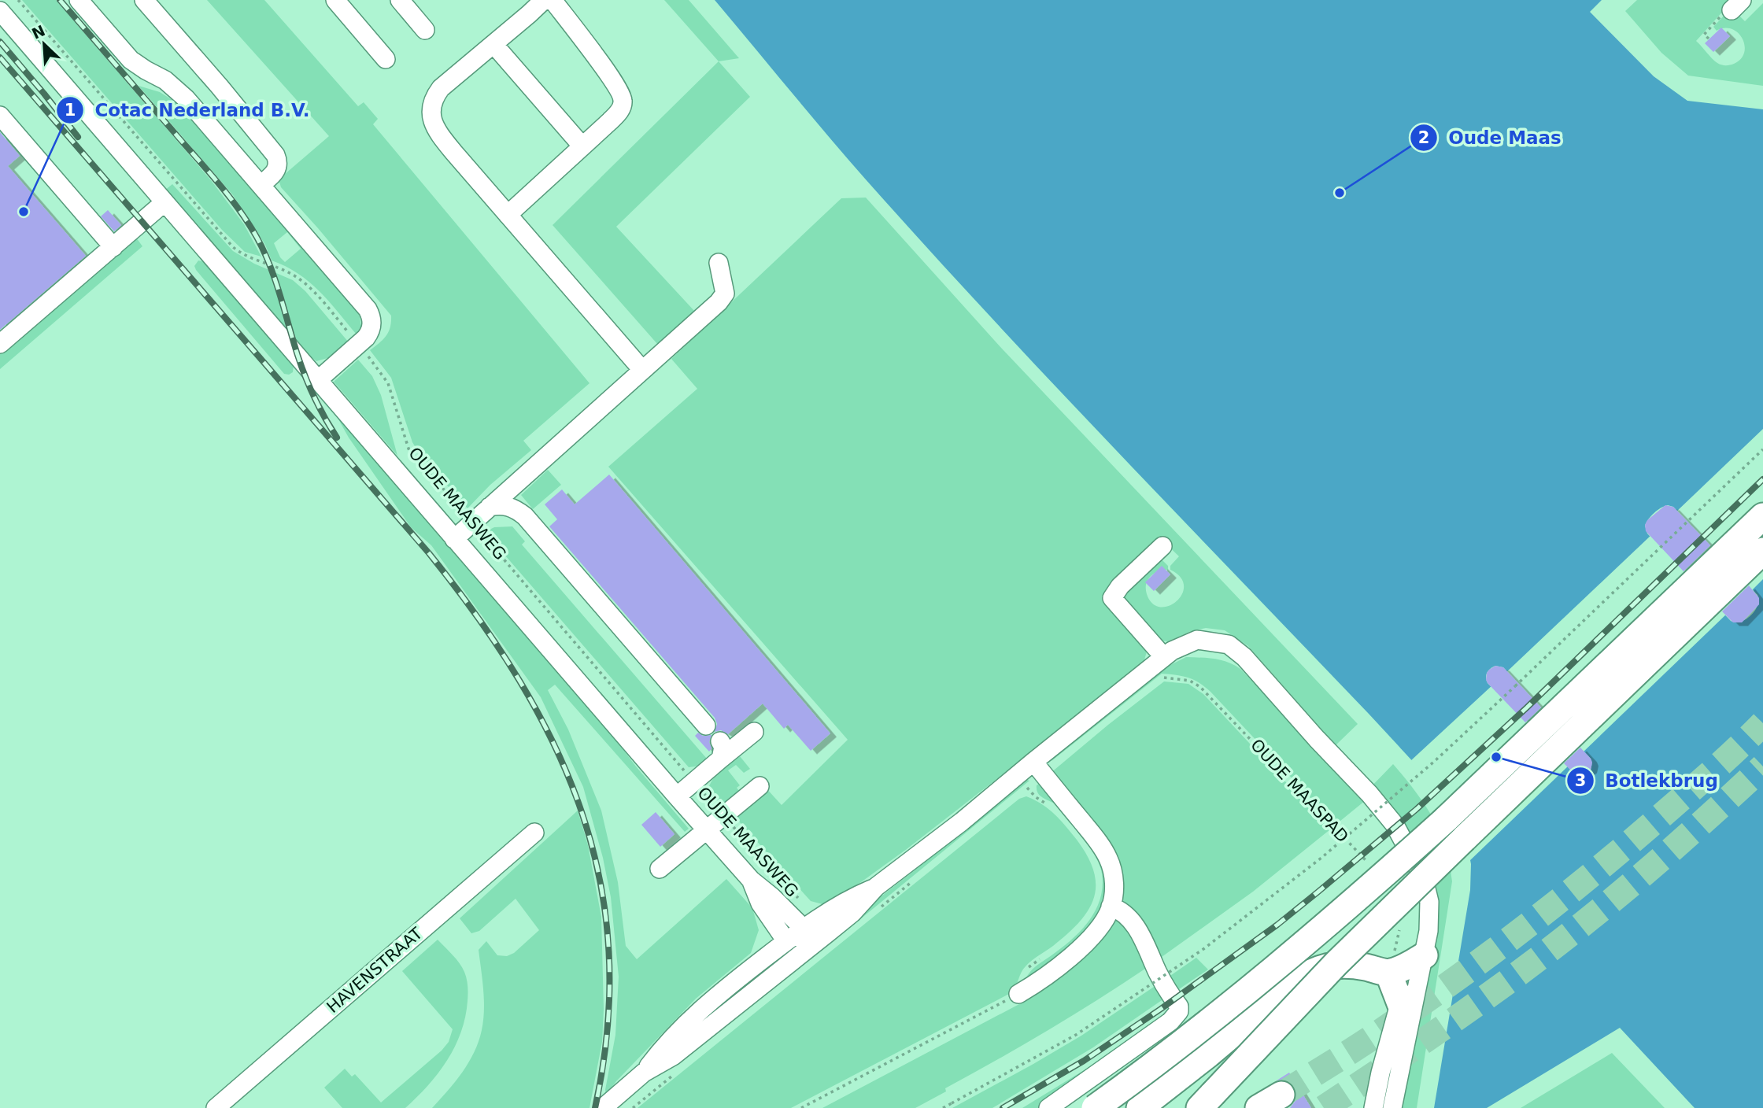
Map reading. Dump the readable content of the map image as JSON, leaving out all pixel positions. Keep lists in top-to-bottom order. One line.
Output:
{"streets":{"street":["OUDE MAASWEG","HAVENSTRAAT"],"path":["OUDE MAASPAD"]},"places":["Oude Maas","Cotac Nederland B.V.","Botlekbrug"],"north":"top left"}
